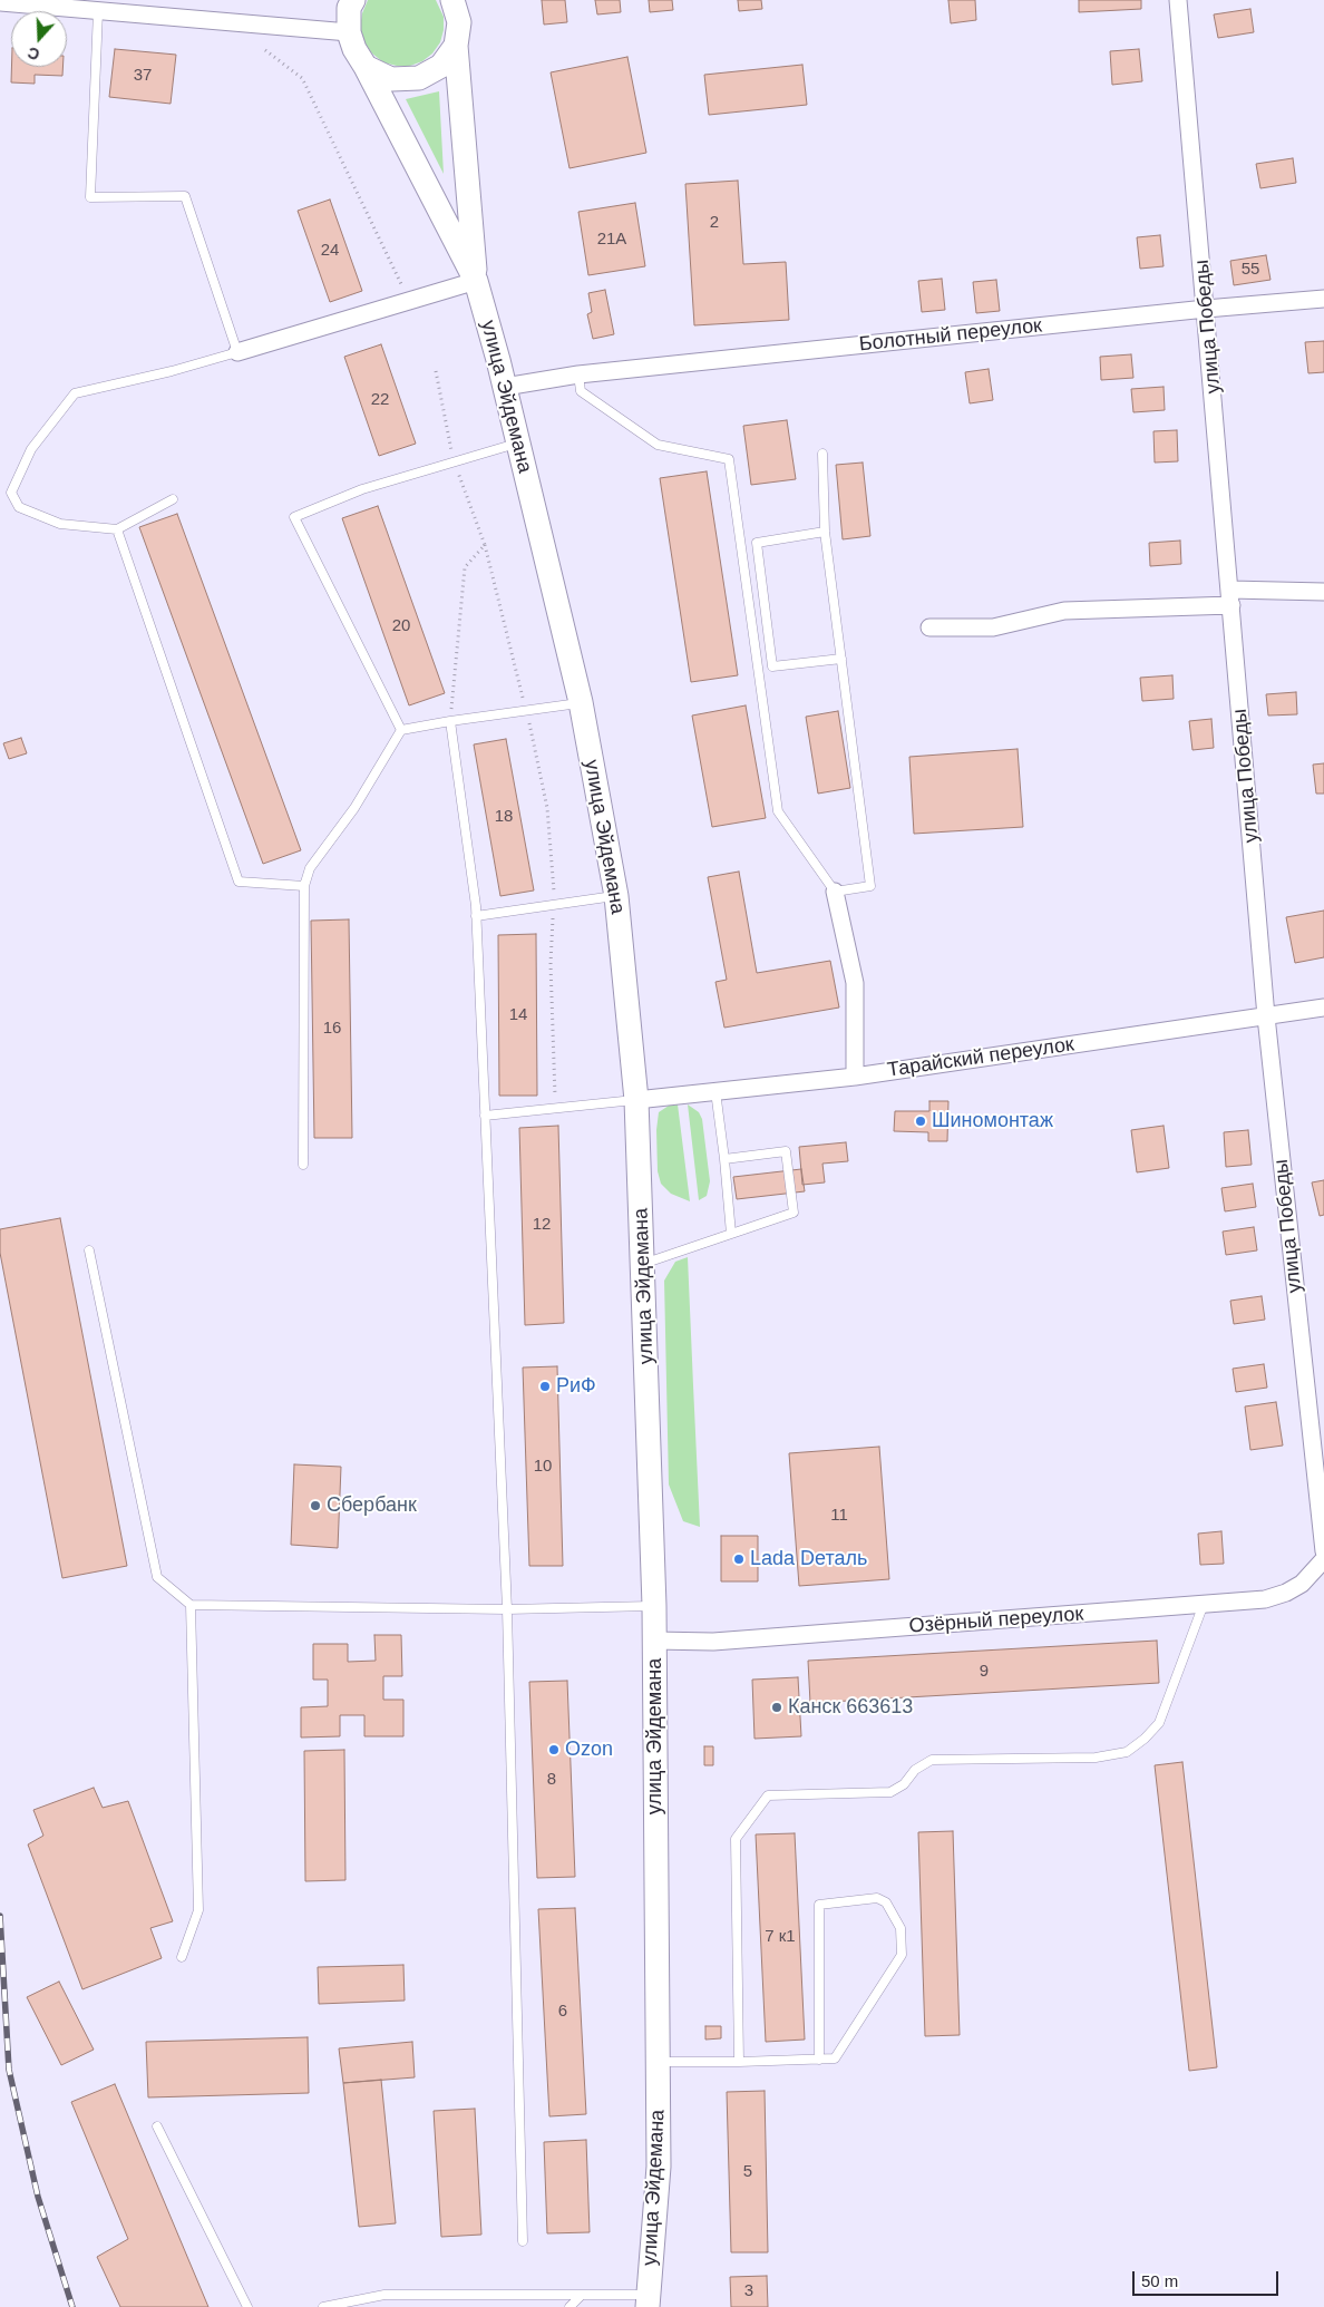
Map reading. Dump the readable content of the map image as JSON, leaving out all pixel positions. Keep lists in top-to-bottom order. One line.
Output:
{"streets":{"main road":["улица Эйдемана"],"street":["улица Победы","Болотный переулок","Тарайский переулок","Озёрный переулок"]},"crossings":[["улица Победы","Болотный переулок"],["улица Победы","Тарайский переулок"],["Болотный переулок","улица Эйдемана"],["улица Эйдемана","Тарайский переулок"],["улица Эйдемана","Озёрный переулок"]],"places":["Шиномонтаж","РиФ","Сбербанк","Lada Dеталь","Канск 663613","Ozon"],"house_numbers":["37","2","21А","24","55","22","20","18","14","16","12","10","11","9","8","7 к1","6","5","3"],"scale_bar":"50 m","north":"bottom"}
